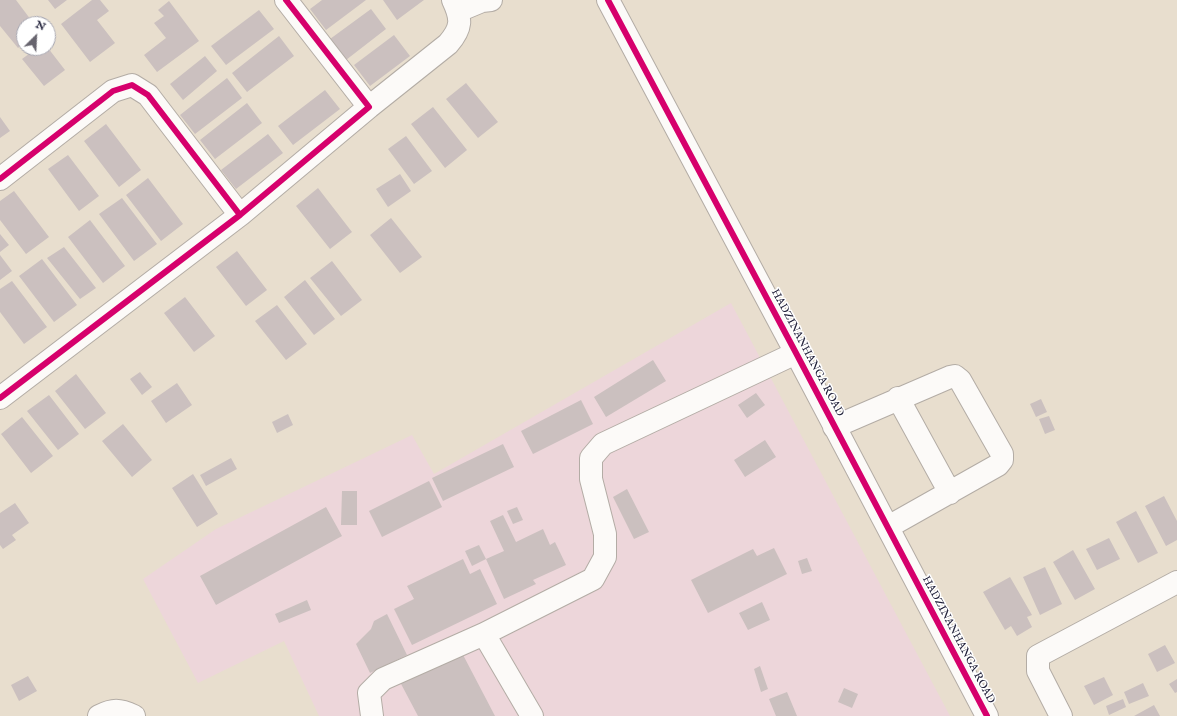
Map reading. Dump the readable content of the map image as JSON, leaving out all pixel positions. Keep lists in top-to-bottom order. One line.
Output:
{"streets":{"street":["HADZINANHANGA ROAD"]},"north":"top right"}
